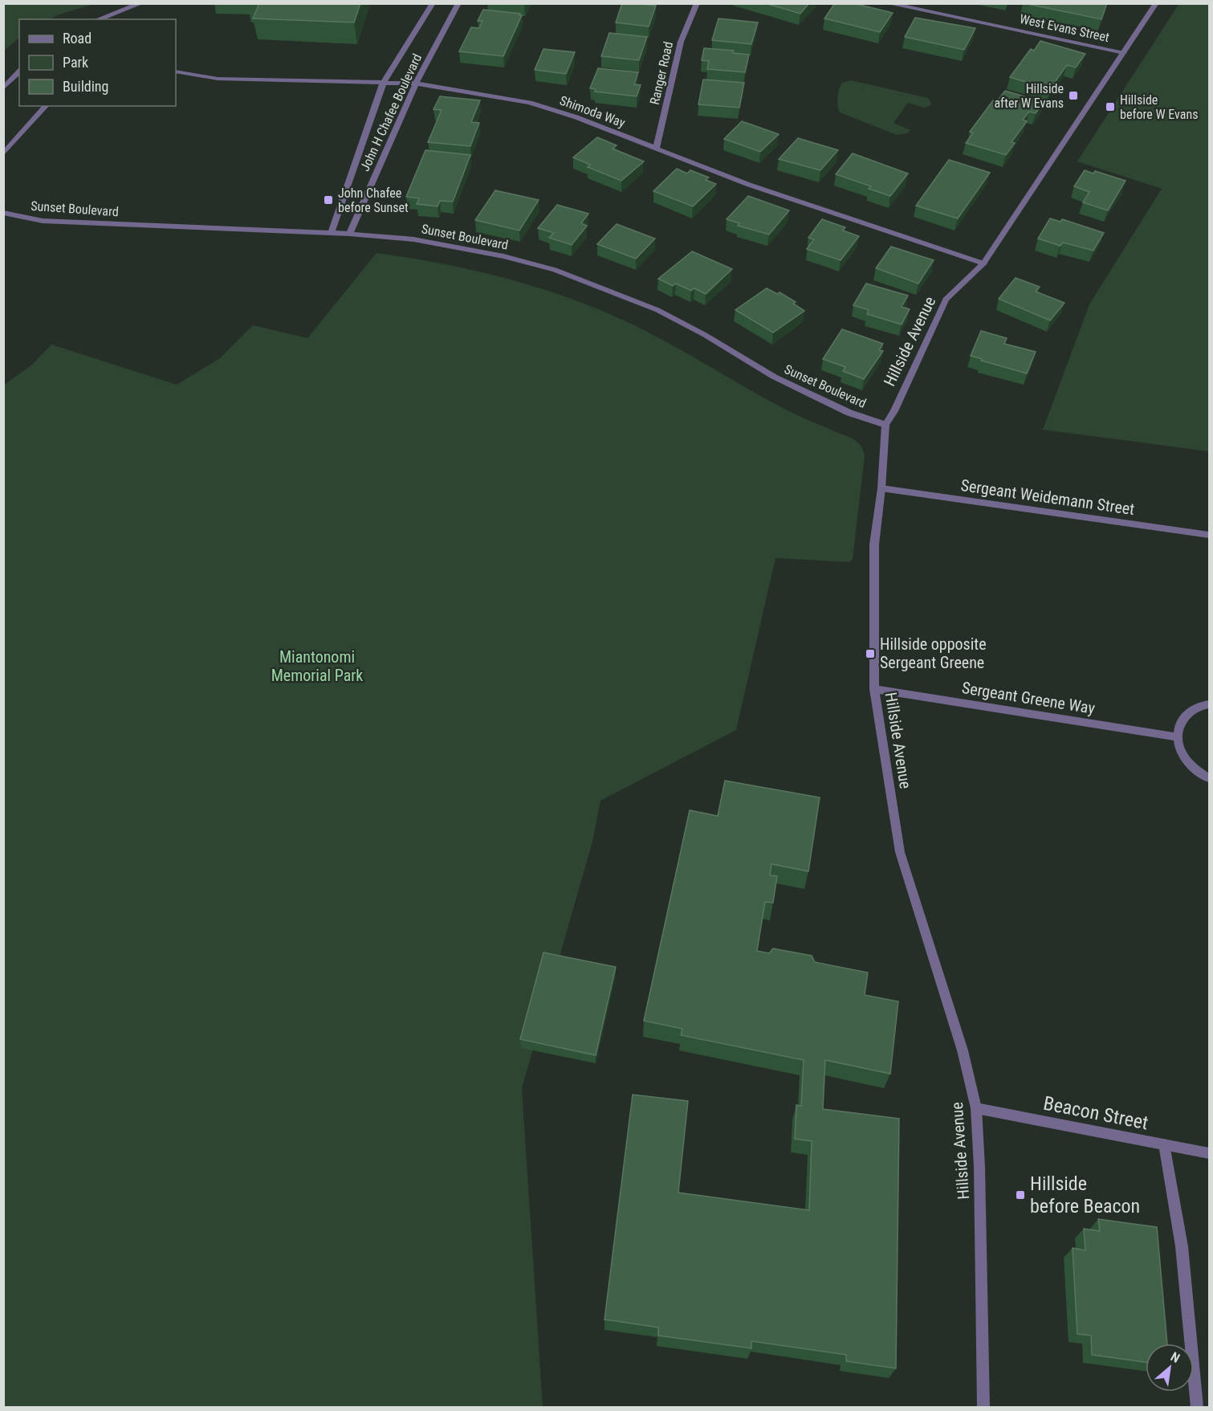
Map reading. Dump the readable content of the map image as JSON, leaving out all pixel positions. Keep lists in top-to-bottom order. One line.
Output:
{"streets":{"street":["West Evans Street","Ranger Road","Shimoda Way","John H Chafee Boulevard","Sunset Boulevard","Hillside Avenue","Sergeant Weidemann Street","Sergeant Greene Way","Beacon Street"]},"crossings":[["West Evans Street","Hillside Avenue"],["Ranger Road","Shimoda Way"],["Shimoda Way","John H Chafee Boulevard"],["Shimoda Way","Hillside Avenue"],["John H Chafee Boulevard","Sunset Boulevard"],["Sunset Boulevard","Hillside Avenue"],["Hillside Avenue","Sergeant Weidemann Street"],["Hillside Avenue","Sergeant Greene Way"],["Hillside Avenue","Beacon Street"]],"parks":["Miantonomi Memorial Park"],"places":{"transit":["Hillside after W Evans","Hillside before W Evans","John Chafee before Sunset","Hillside opposite Sergeant Greene","Hillside before Beacon"]},"legend":["Road","Park","Building"],"north":"top right"}
